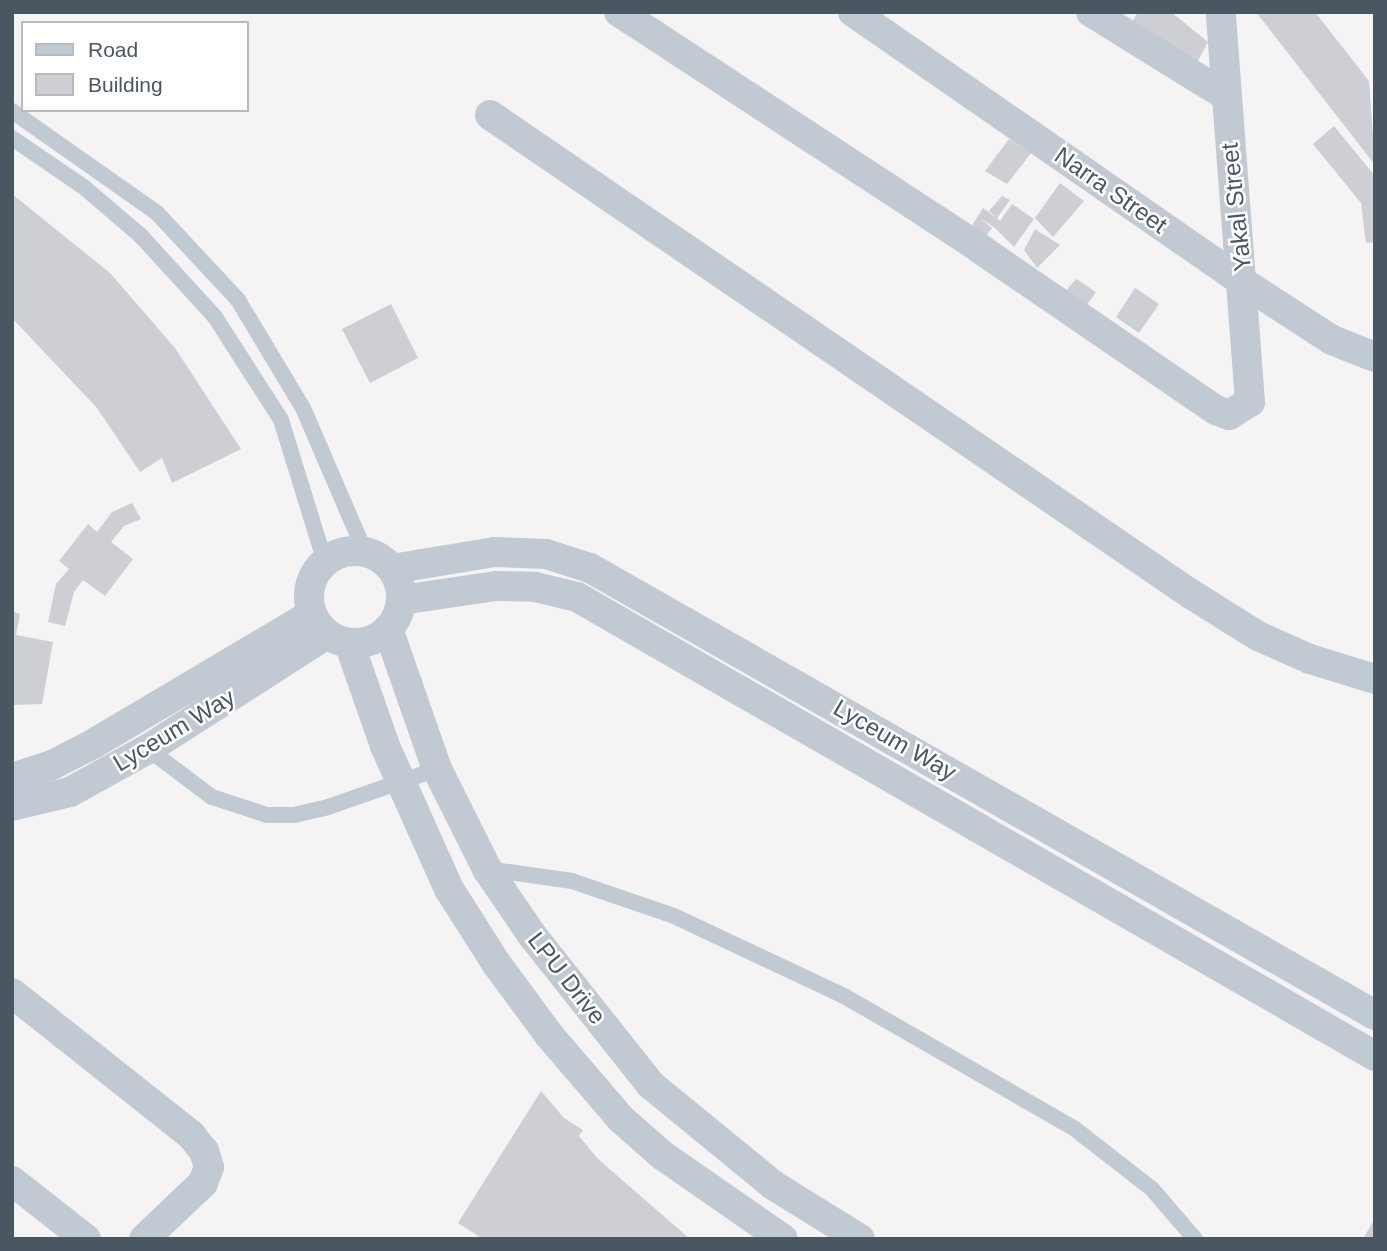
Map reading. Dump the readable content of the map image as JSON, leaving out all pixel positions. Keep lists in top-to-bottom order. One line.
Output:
{"streets":{"street":["Narra Street","Yakal Street","Lyceum Way","LPU Drive"]},"crossings":[["Narra Street","Yakal Street"],["Lyceum Way","LPU Drive"]],"legend":["Road","Building"]}
